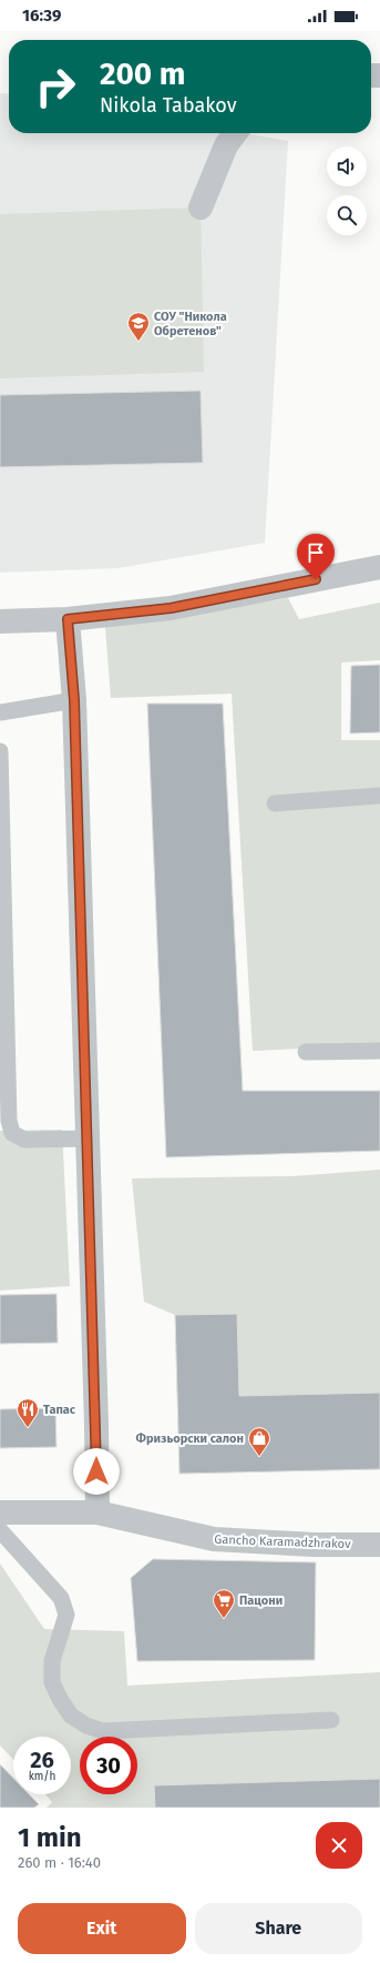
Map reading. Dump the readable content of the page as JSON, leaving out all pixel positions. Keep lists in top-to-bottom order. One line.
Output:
{"streets":{"street":["Gancho Karamadzhrakov"]},"places":{"school or university":["СОУ \"Никола Обретенов\""],"restaurant":["Тапас"],"shop":["Фризьорски салон"],"supermarket":["Пацони"]},"page":{"status":"16:39","turn":["200 m","Nikola Tabakov"],"speed":"26 km/h","limit":"30","heading":["1 min","260 m · 16:40"],"buttons":["Exit","Share"]}}
